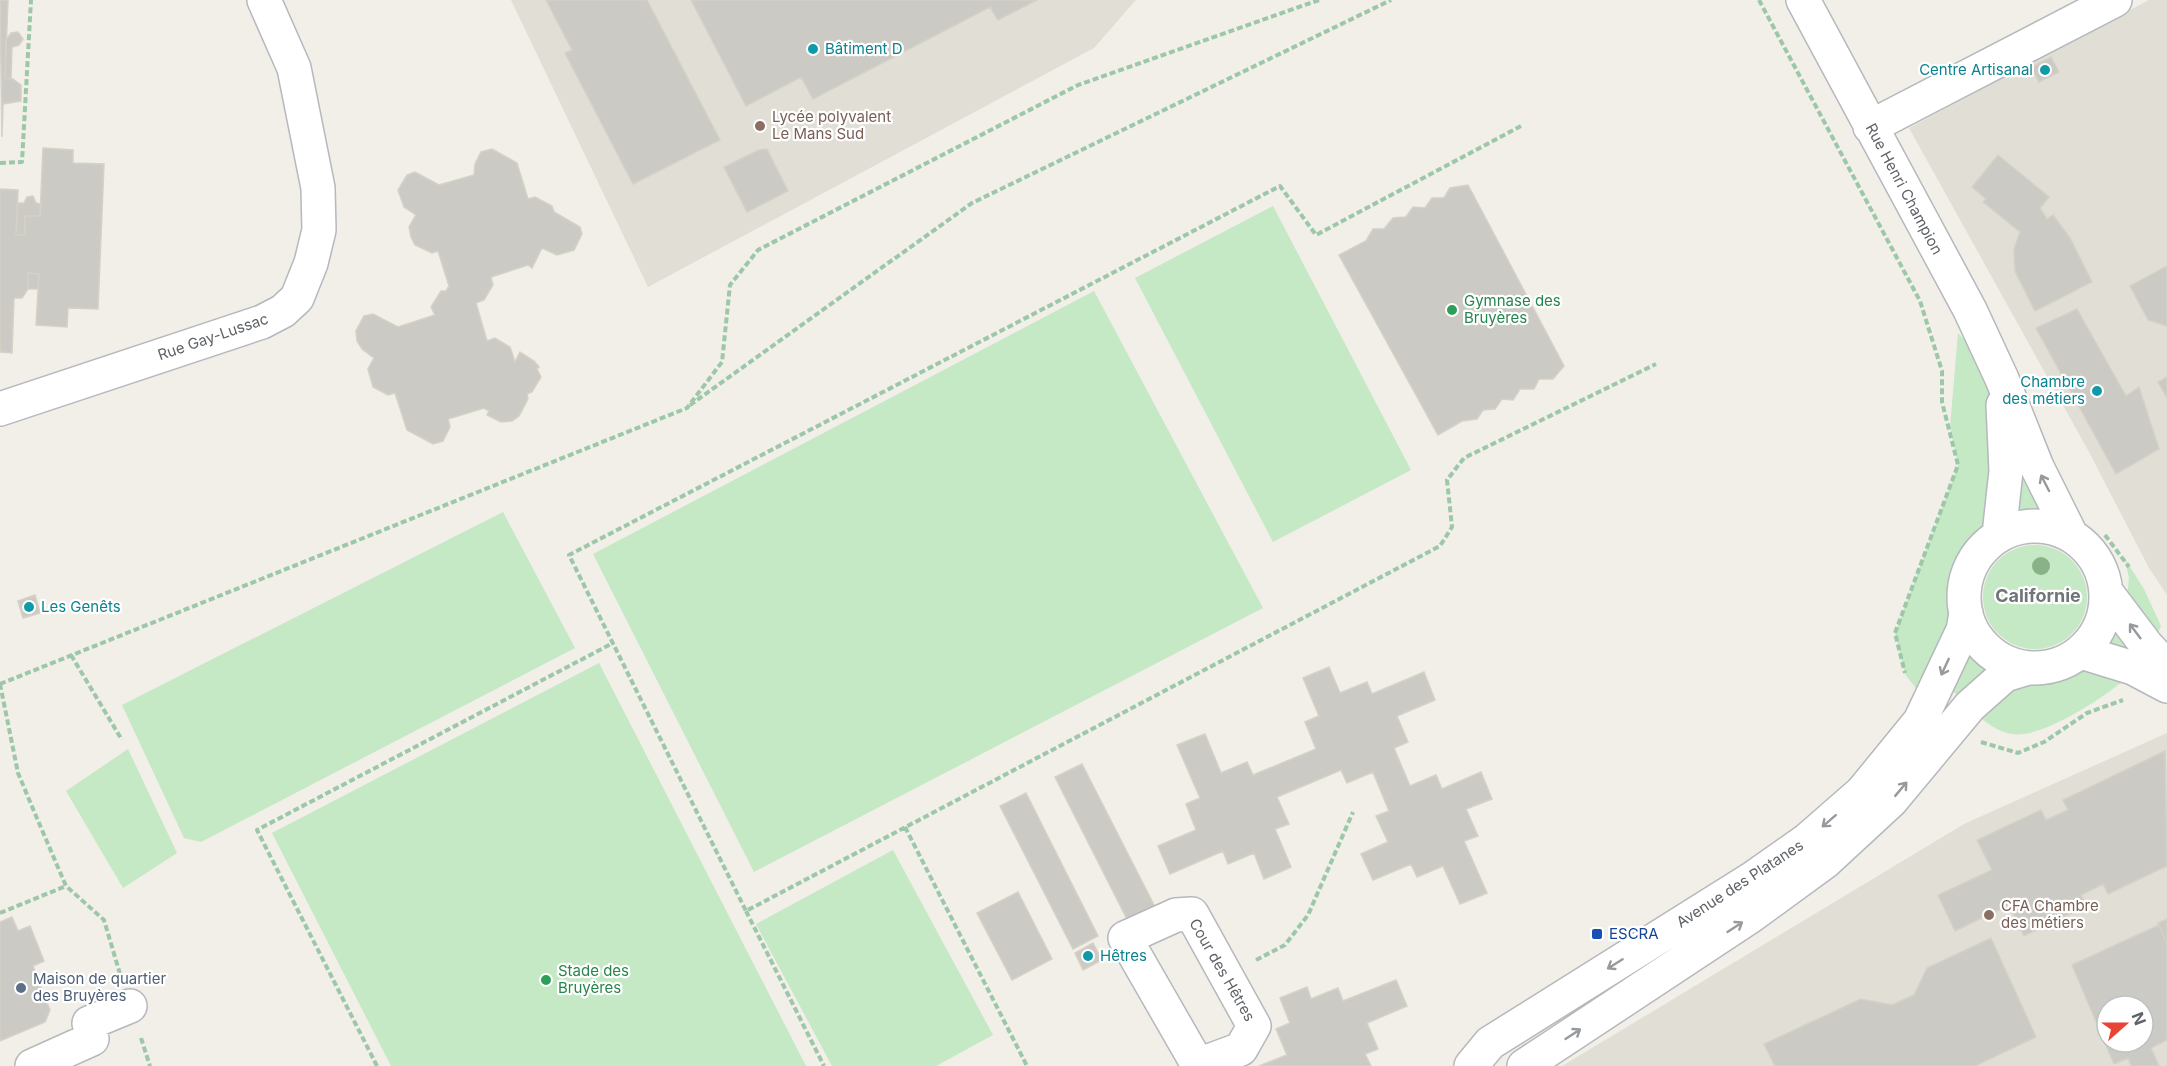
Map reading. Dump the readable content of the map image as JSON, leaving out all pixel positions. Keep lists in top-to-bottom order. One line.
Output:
{"streets":{"street":["Rue Henri Champion","Rue Gay-Lussac","Avenue des Platanes","Cour des Hêtres"]},"crossings":[["Rue Henri Champion","Avenue des Platanes"]],"districts":["Californie"],"places":{"other":["Bâtiment D","Centre Artisanal","Lycée polyvalent Le Mans Sud","Gymnase des Bruyères","Chambre des métiers","Les Genêts","CFA Chambre des métiers","Hêtres","Stade des Bruyères","Maison de quartier des Bruyères"],"transit":["ESCRA"]},"north":"right"}
